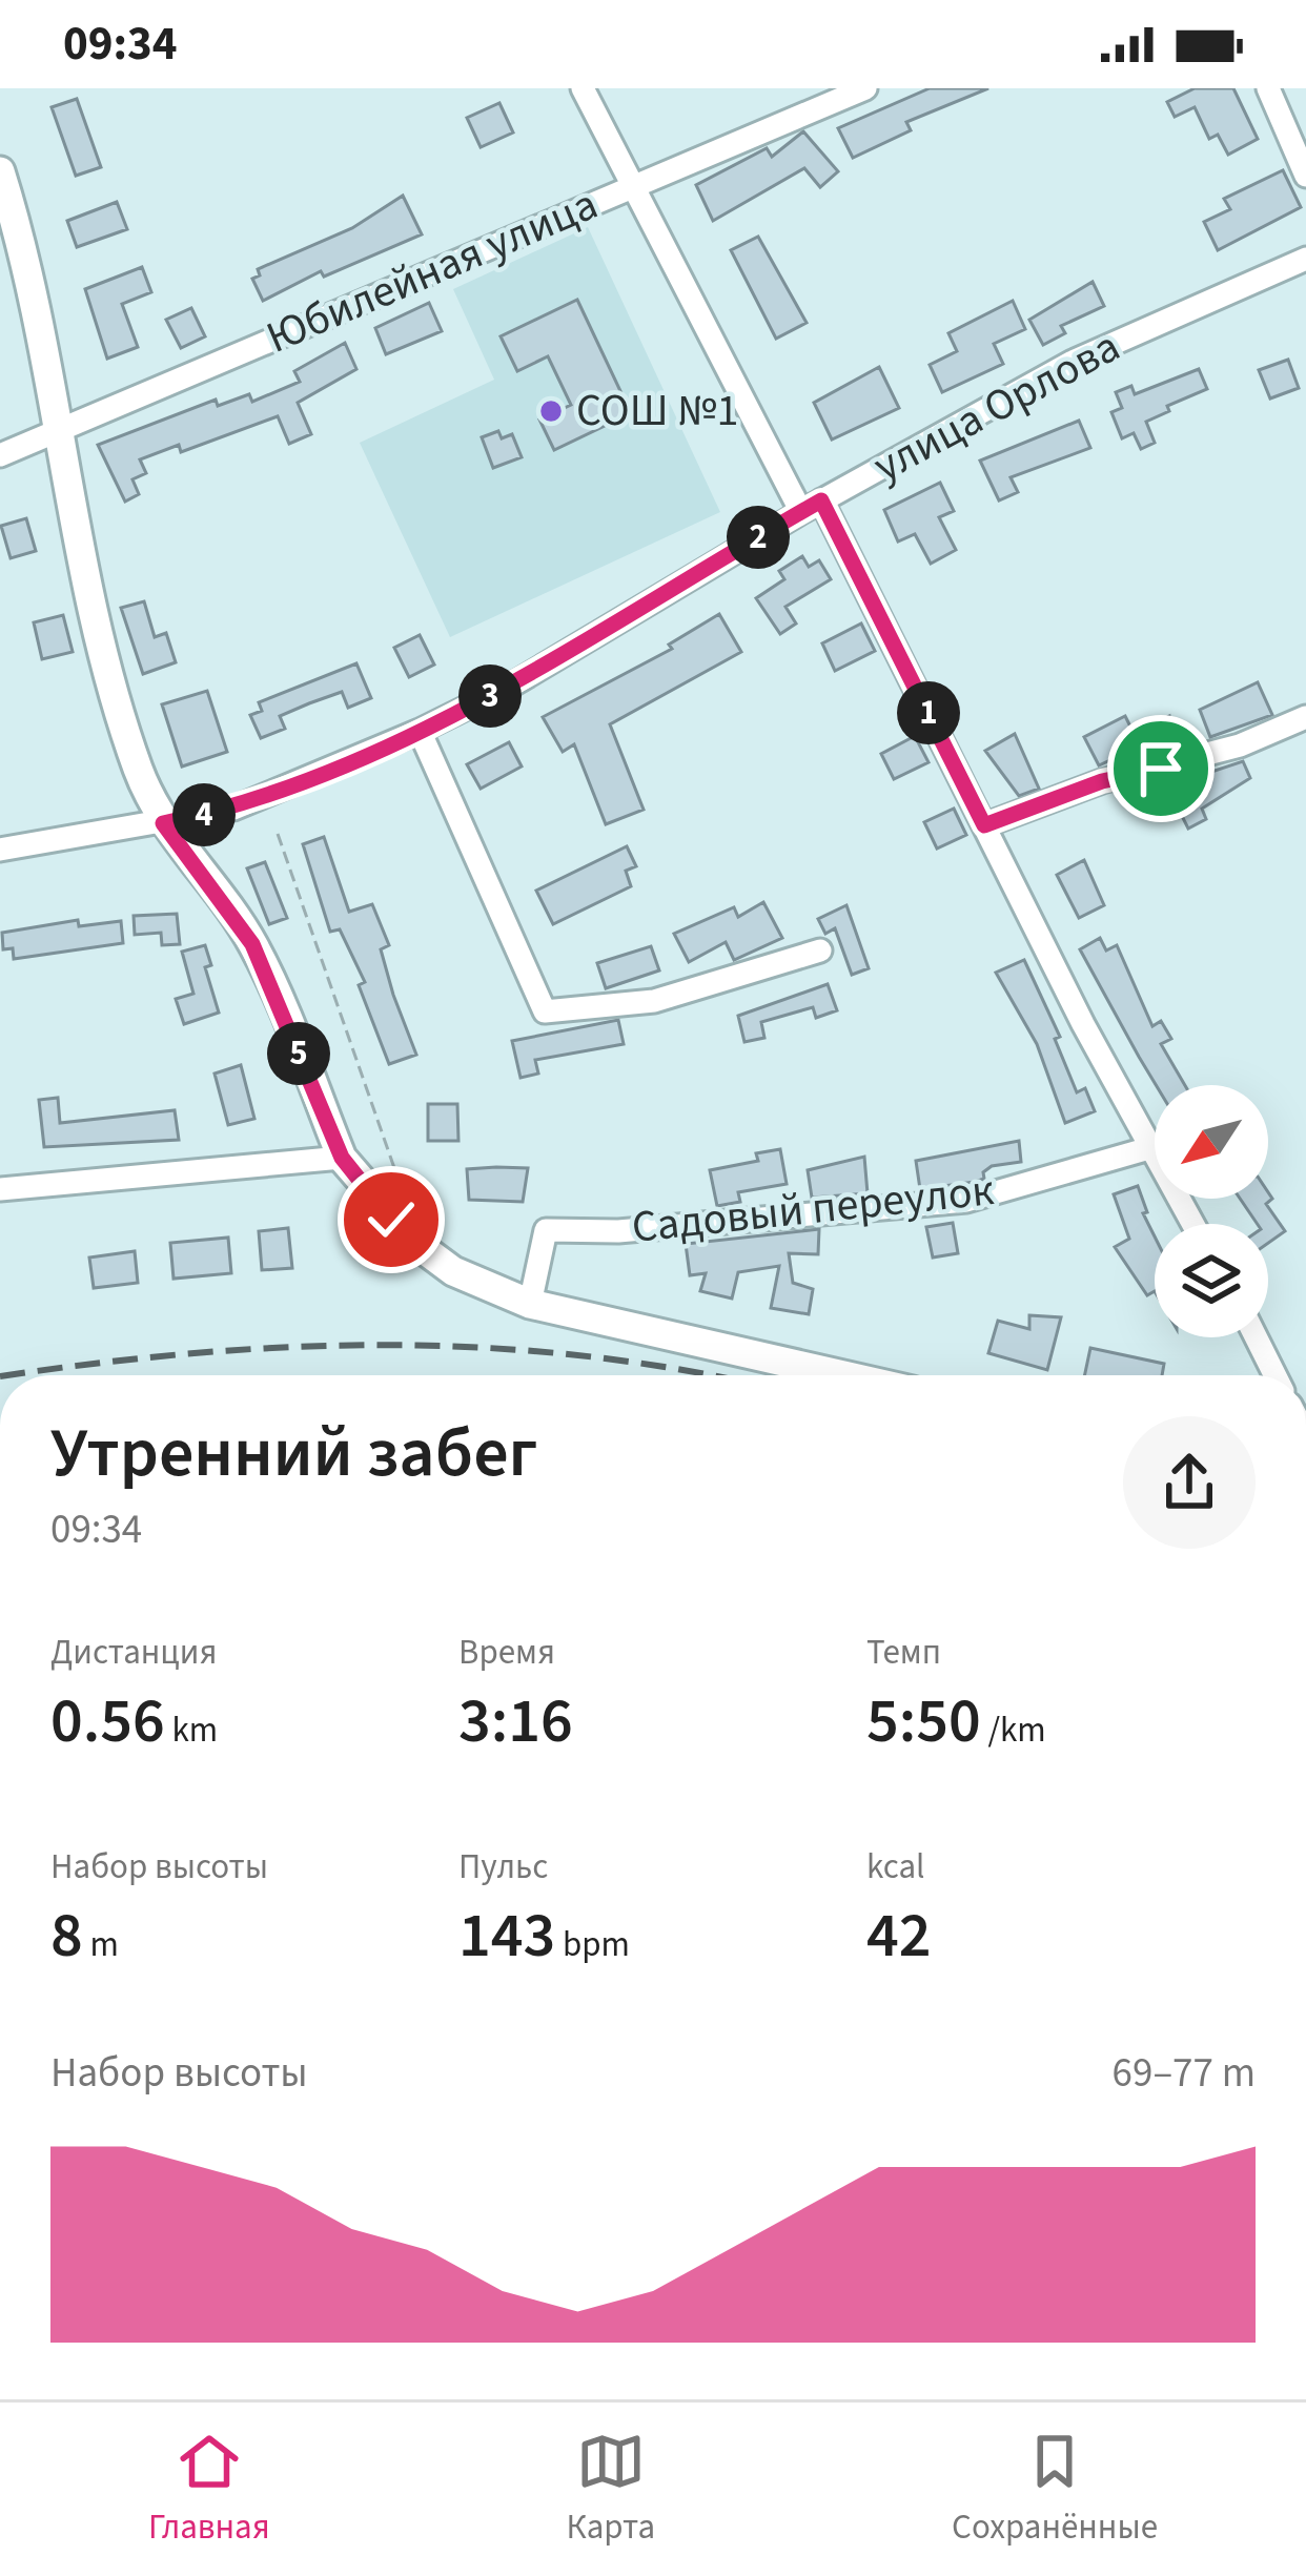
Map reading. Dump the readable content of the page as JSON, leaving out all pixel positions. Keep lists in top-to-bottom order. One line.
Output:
{"streets":{"street":["Юбилейная улица","улица Орлова","Садовый переулок"]},"places":["СОШ №1"],"north":"bottom left","page":{"status":"09:34","pins":["2","3","1","4","5"],"heading":["Утренний забег","09:34"],"stats":[["Дистанция","0.56 km"],["Время","3:16"],["Темп","5:50 /km"],["Набор высоты","8 m"],["Пульс","143 bpm"],["kcal","42"]],"chart":["Набор высоты","69–77 m"],"tabs":["Главная","Карта","Сохранённые"]}}
